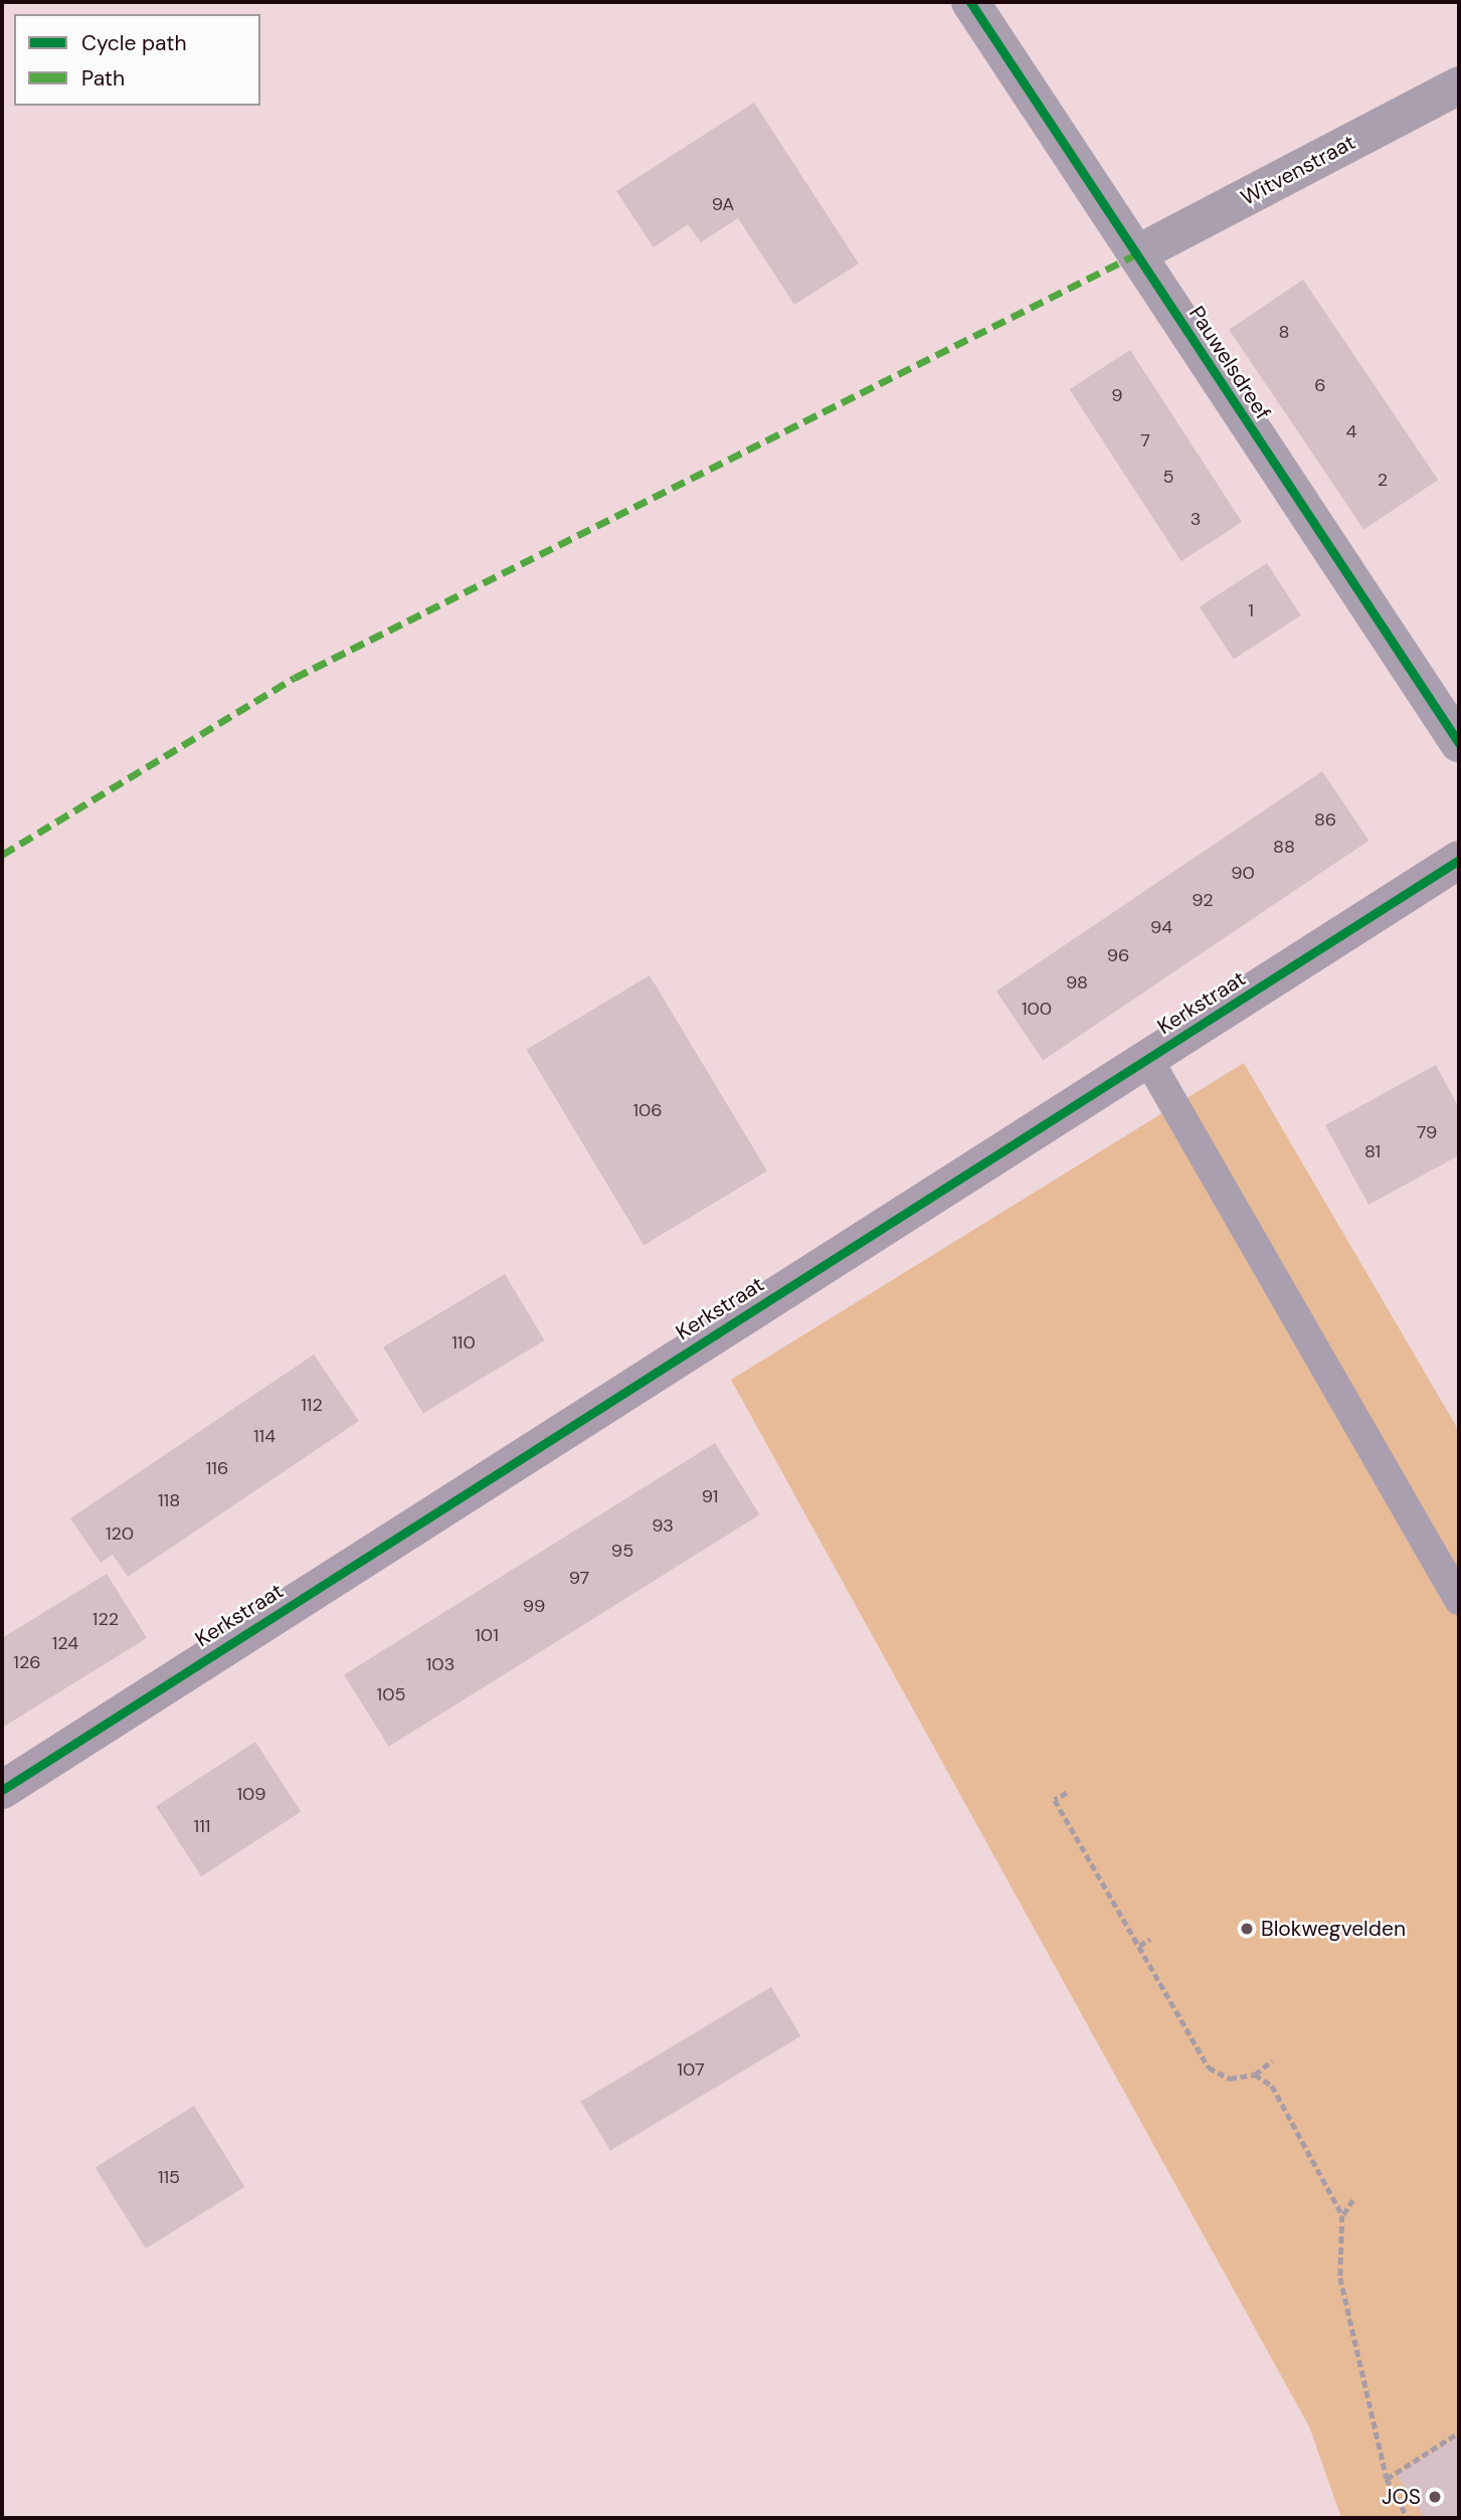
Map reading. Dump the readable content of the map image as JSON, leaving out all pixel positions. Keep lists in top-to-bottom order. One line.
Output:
{"streets":{"main road":["Kerkstraat"],"street":["Witvenstraat","Pauwelsdreef"]},"crossings":[["Witvenstraat","Pauwelsdreef"]],"places":["Blokwegvelden","JOS"],"house_numbers":["9A","8","6","9","4","7","5","2","3","1","86","88","90","92","94","96","98","100","106","79","81","110","112","114","116","91","118","93","120","95","97","99","122","101","124","126","103","105","109","111","107","115"],"legend":["Cycle path","Path"]}
